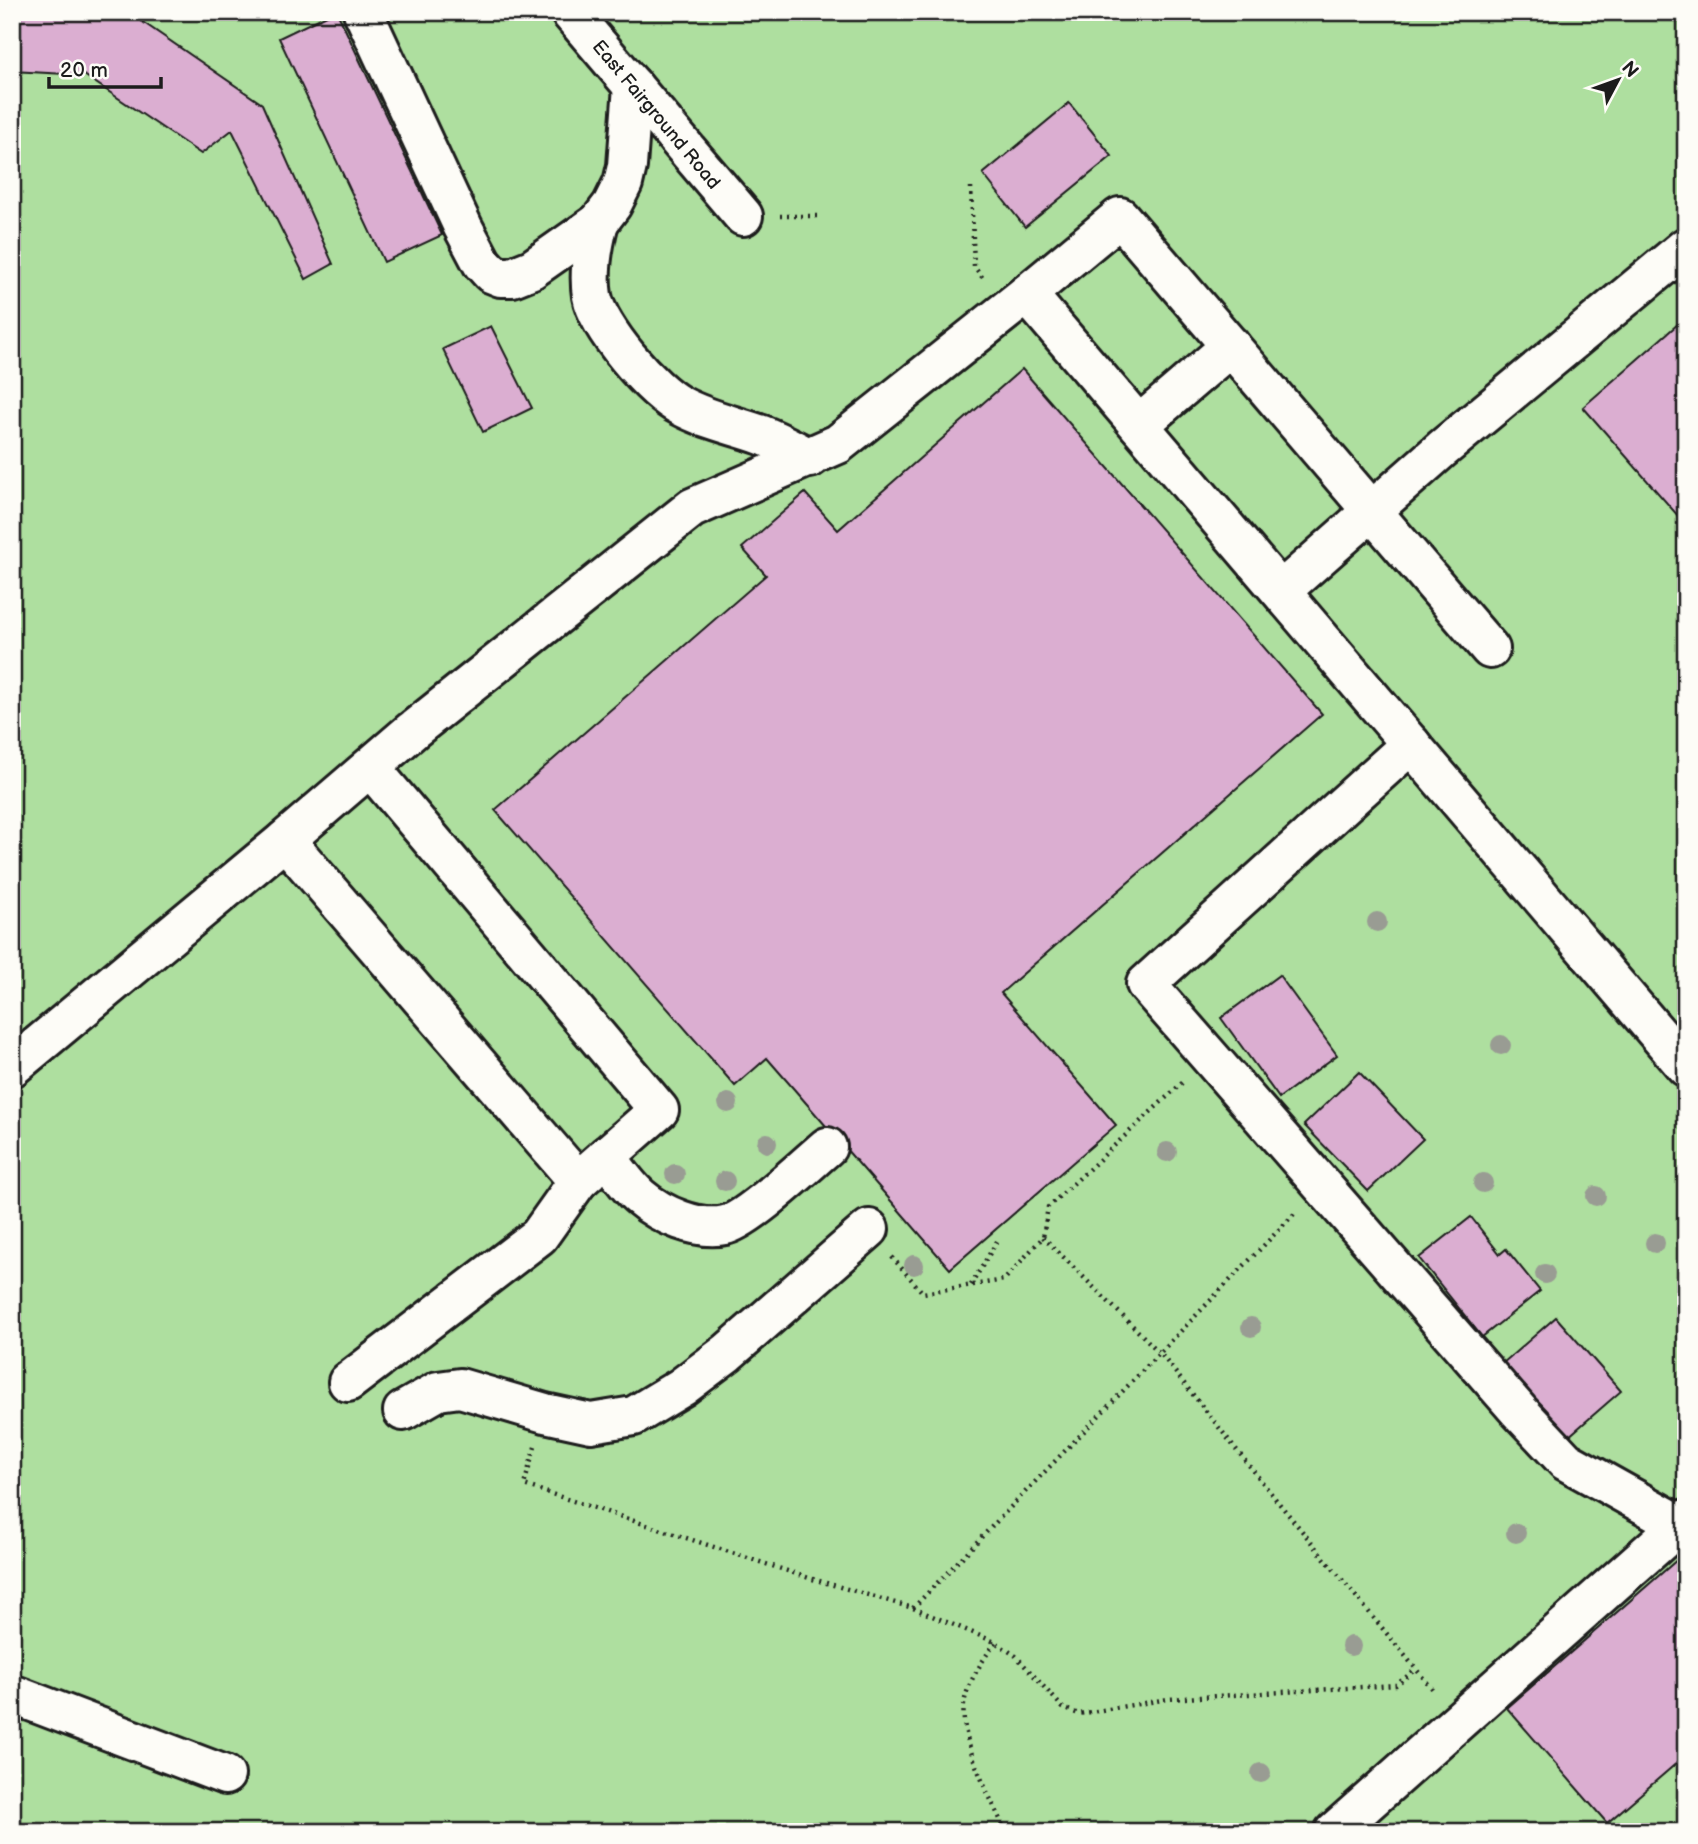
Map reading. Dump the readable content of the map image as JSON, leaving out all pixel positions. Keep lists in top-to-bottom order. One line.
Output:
{"streets":{"street":["East Fairground Road"]},"scale_bar":"20 m","north":"top right"}
